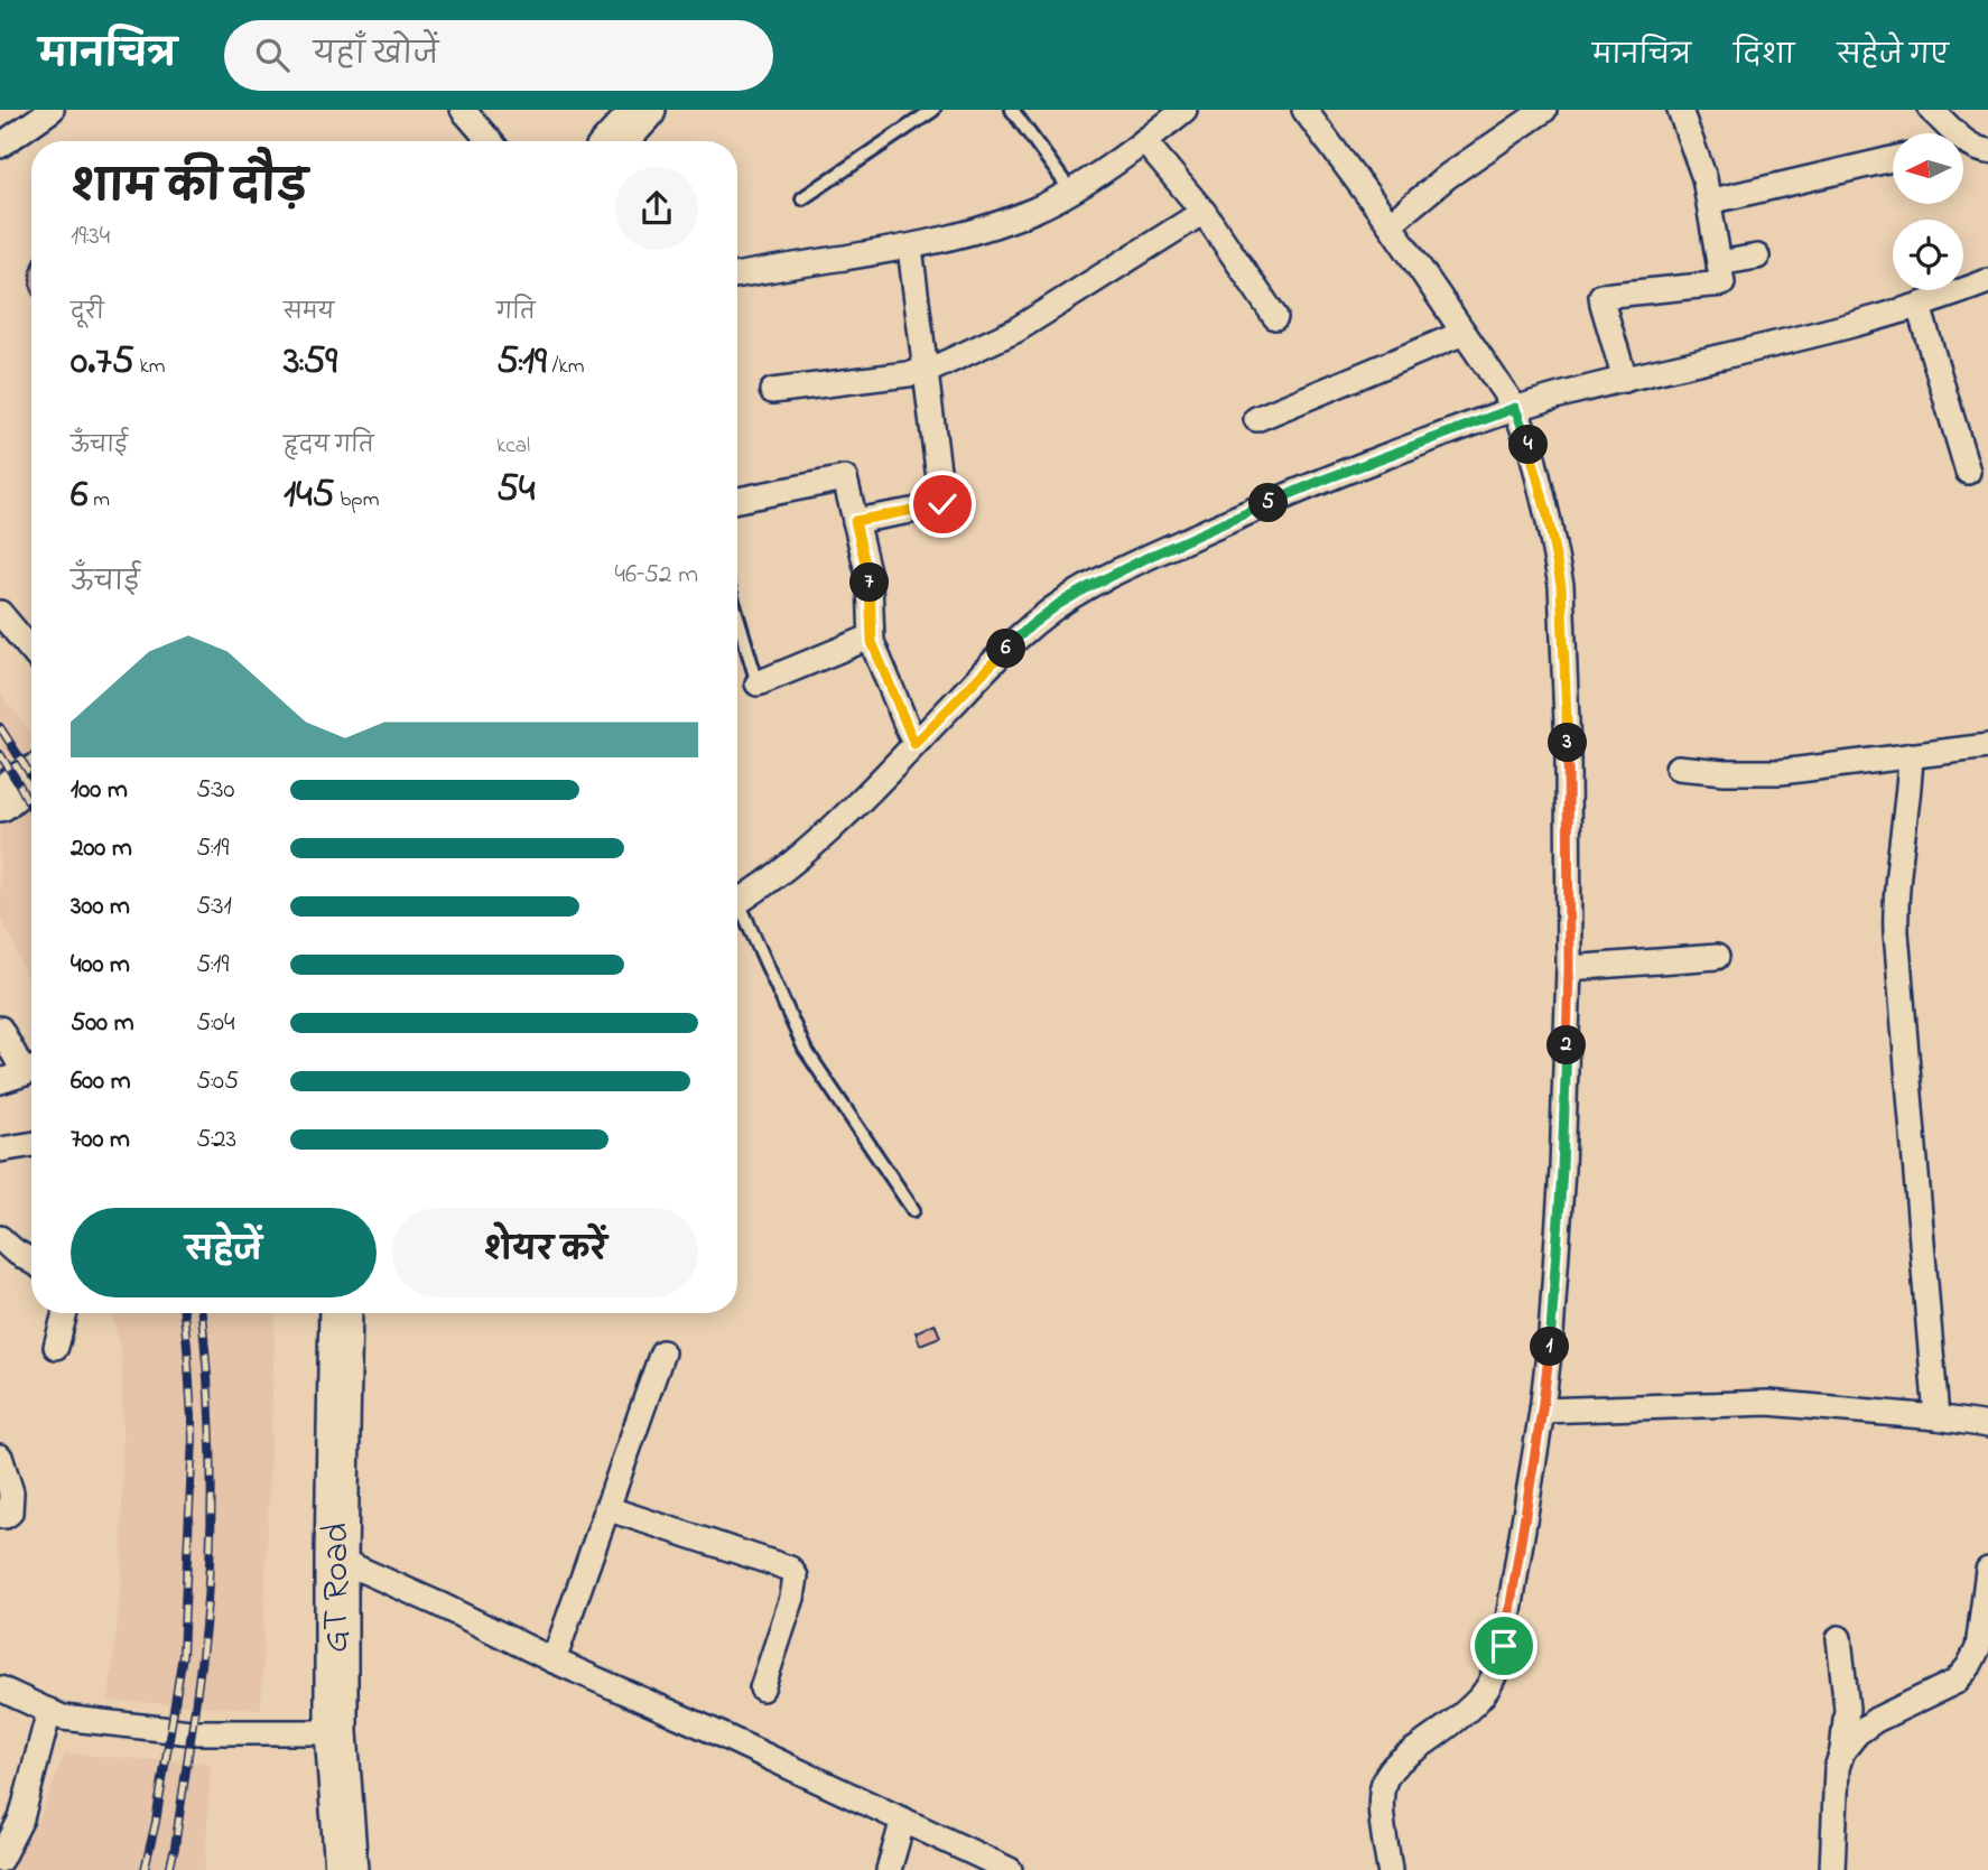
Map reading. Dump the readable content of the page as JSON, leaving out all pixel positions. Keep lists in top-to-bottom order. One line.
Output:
{"streets":{"highway":["GT Road"]},"north":"left","page":{"header":"मानचित्र","search":"यहाँ खोजें","nav":["मानचित्र","दिशा","सहेजे गए"],"heading":["शाम की दौड़","19:34"],"stats":[["दूरी","0.75 km"],["समय","3:59"],["गति","5:19 /km"],["ऊँचाई","6 m"],["हृदय गति","145 bpm"],["kcal","54"]],"pins":["4","5","7","6","3","2","1"],"chart":["ऊँचाई","46–52 m"],"list":[{"name":"100 m","note":"5:30"},{"name":"200 m","note":"5:19"},{"name":"300 m","note":"5:31"},{"name":"400 m","note":"5:19"},{"name":"500 m","note":"5:04"},{"name":"600 m","note":"5:05"},{"name":"700 m","note":"5:23"}],"buttons":["सहेजें","शेयर करें"]}}
